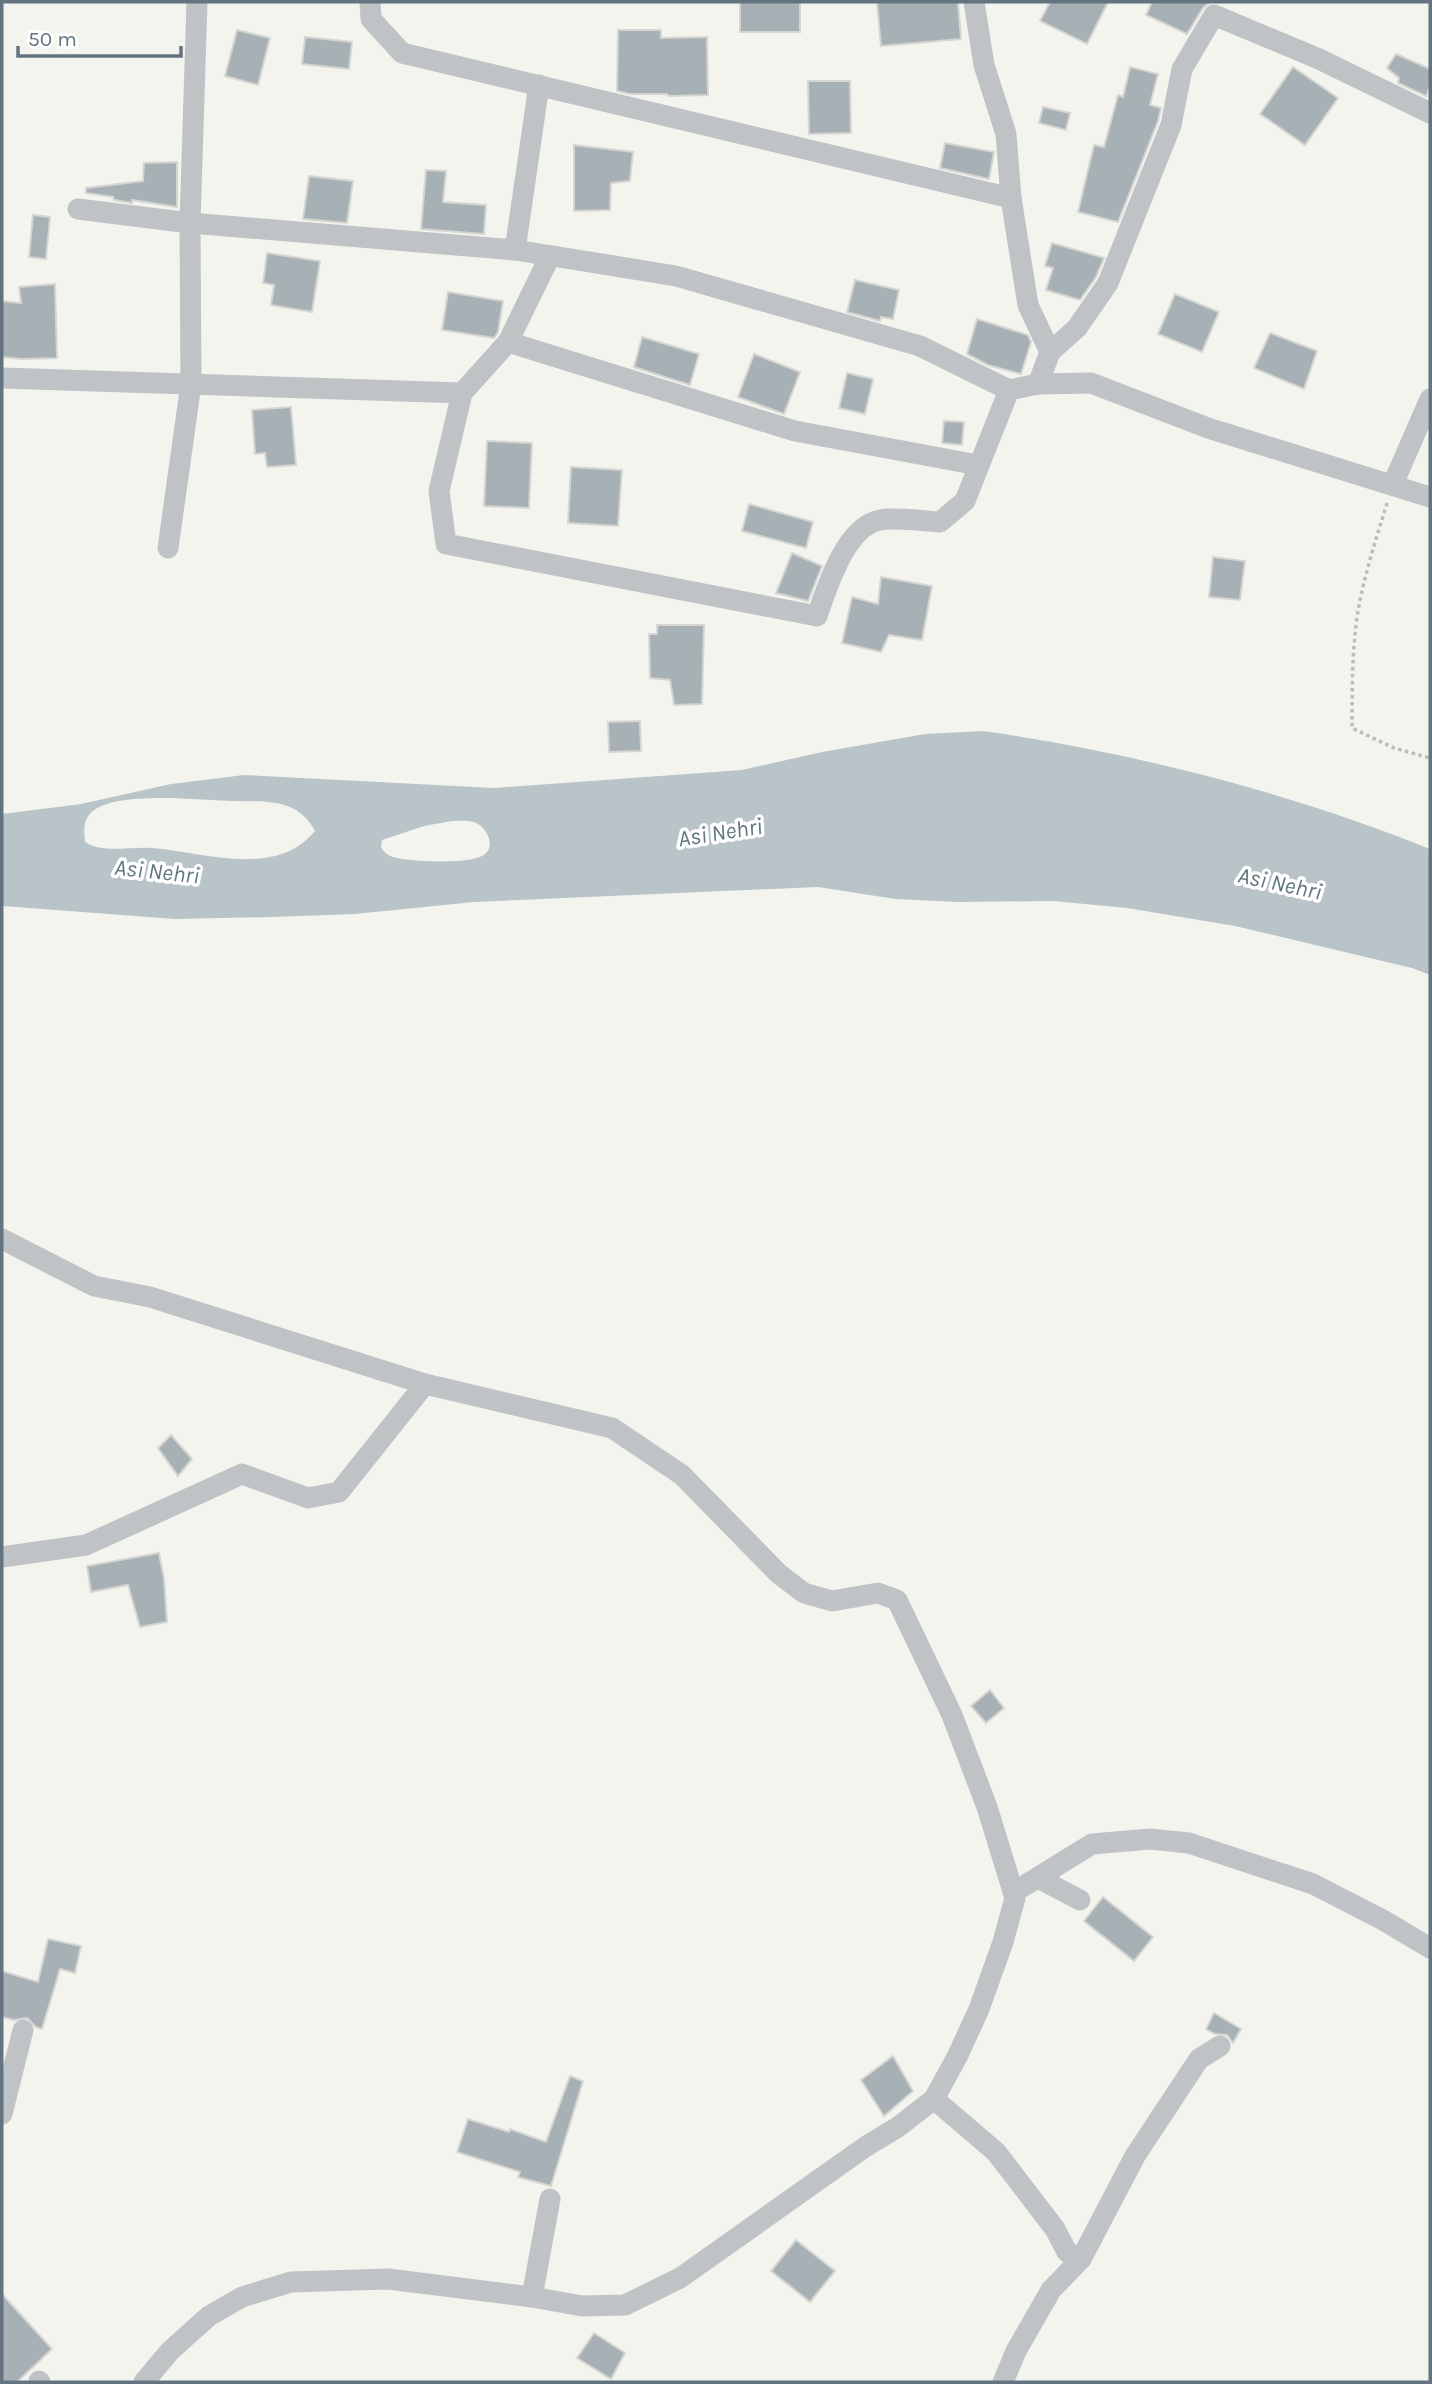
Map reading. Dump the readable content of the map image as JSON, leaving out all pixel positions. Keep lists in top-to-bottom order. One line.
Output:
{"water":["Asi Nehri"],"scale_bar":"50 m"}
